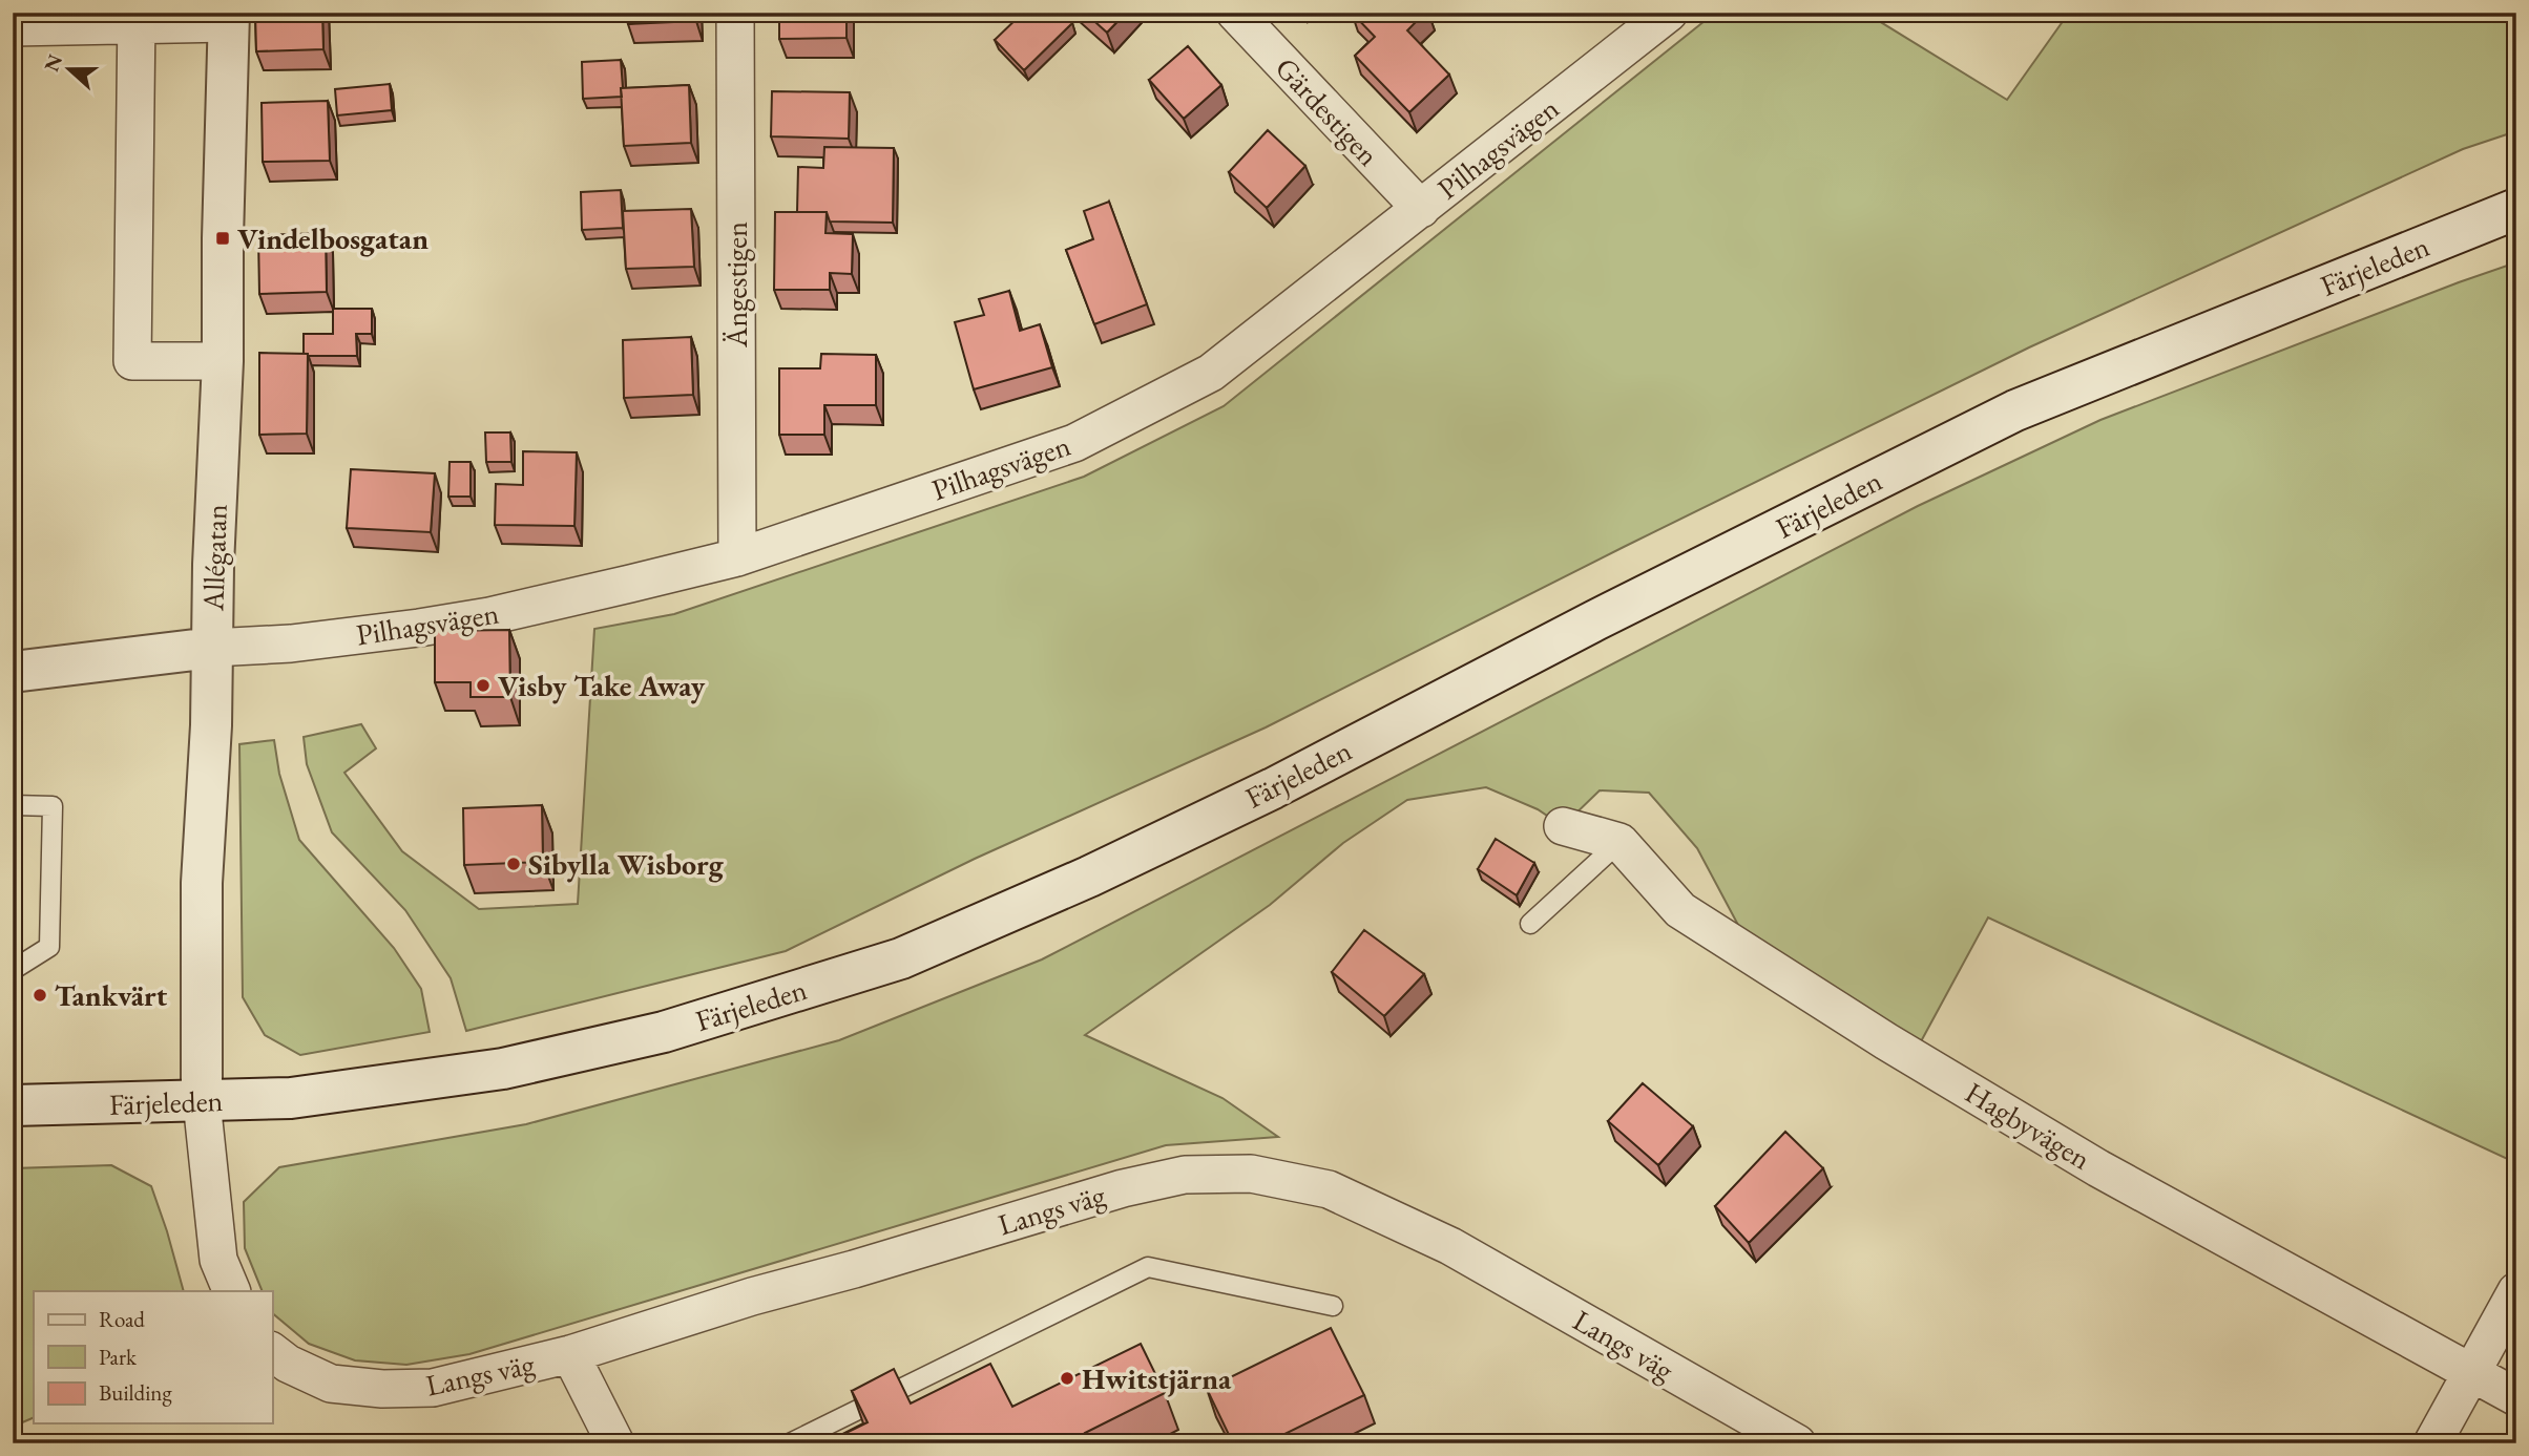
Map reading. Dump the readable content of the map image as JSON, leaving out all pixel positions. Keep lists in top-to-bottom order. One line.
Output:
{"streets":{"main road":["Färjeleden","Allégatan"],"street":["Gärdestigen","Pilhagsvägen","Ängestigen","Hagbyvägen","Langs väg"]},"crossings":[["Gärdestigen","Pilhagsvägen"],["Pilhagsvägen","Ängestigen"],["Pilhagsvägen","Allégatan"],["Färjeleden","Allégatan"]],"places":{"transit":["Vindelbosgatan"],"other":["Visby Take Away","Sibylla Wisborg","Tankvärt","Hwitstjärna"]},"legend":["Road","Park","Building"],"north":"left"}
